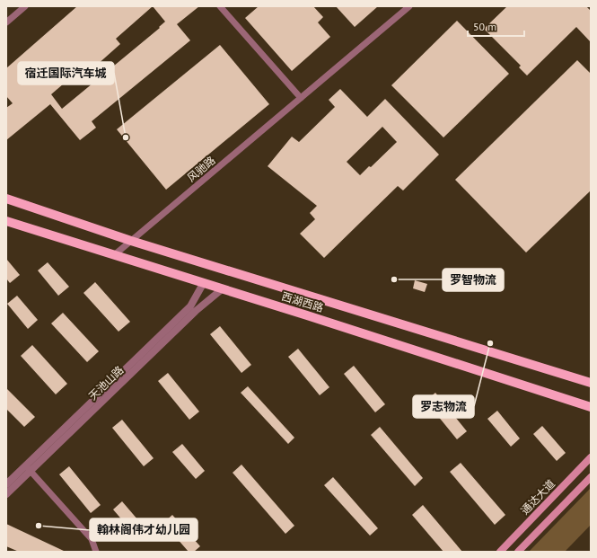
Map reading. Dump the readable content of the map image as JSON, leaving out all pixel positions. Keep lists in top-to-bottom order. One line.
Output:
{"streets":{"main road":["西湖西路","通达大道"],"street":["风驰路","天池山路"]},"crossings":[["风驰路","西湖西路"],["西湖西路","天池山路"]],"places":["宿迁国际汽车城","罗智物流","罗志物流","翰林阁伟才幼儿园"],"scale_bar":"50 m"}
